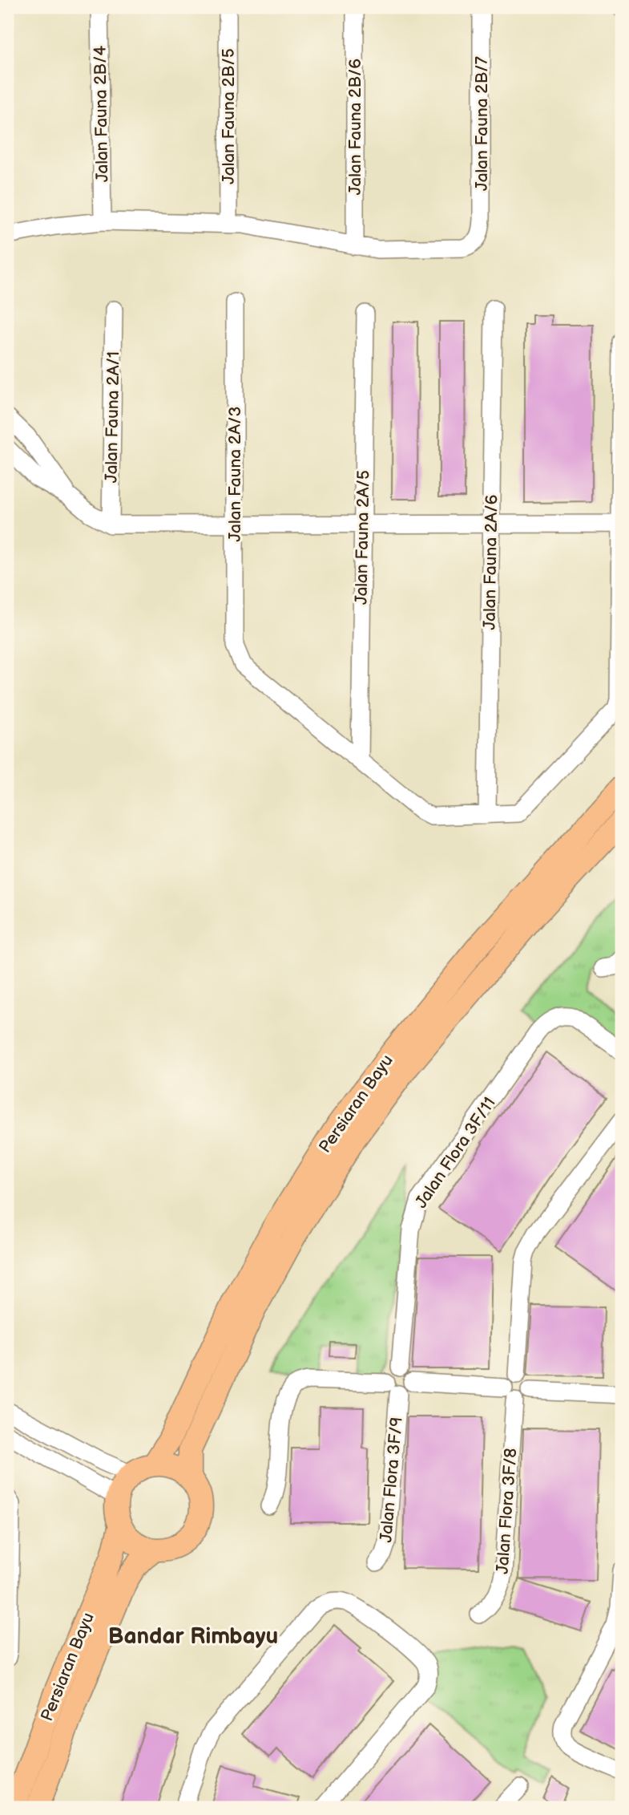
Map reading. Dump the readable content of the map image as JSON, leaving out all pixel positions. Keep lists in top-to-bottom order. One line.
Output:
{"streets":{"main road":["Persiaran Bayu"],"street":["Jalan Fauna 2B/4","Jalan Fauna 2B/5","Jalan Fauna 2B/7","Jalan Fauna 2B/6","Jalan Fauna 2A/1","Jalan Fauna 2A/3","Jalan Fauna 2A/5","Jalan Fauna 2A/6","Jalan Flora 3F/11","Jalan Flora 3F/9","Jalan Flora 3F/8"]},"crossings":[["Jalan Fauna 2B/7","Jalan Fauna 2B/6"],["Jalan Fauna 2A/3","Jalan Fauna 2A/5"],["Jalan Flora 3F/11","Jalan Flora 3F/9"]],"districts":["Bandar Rimbayu"]}
